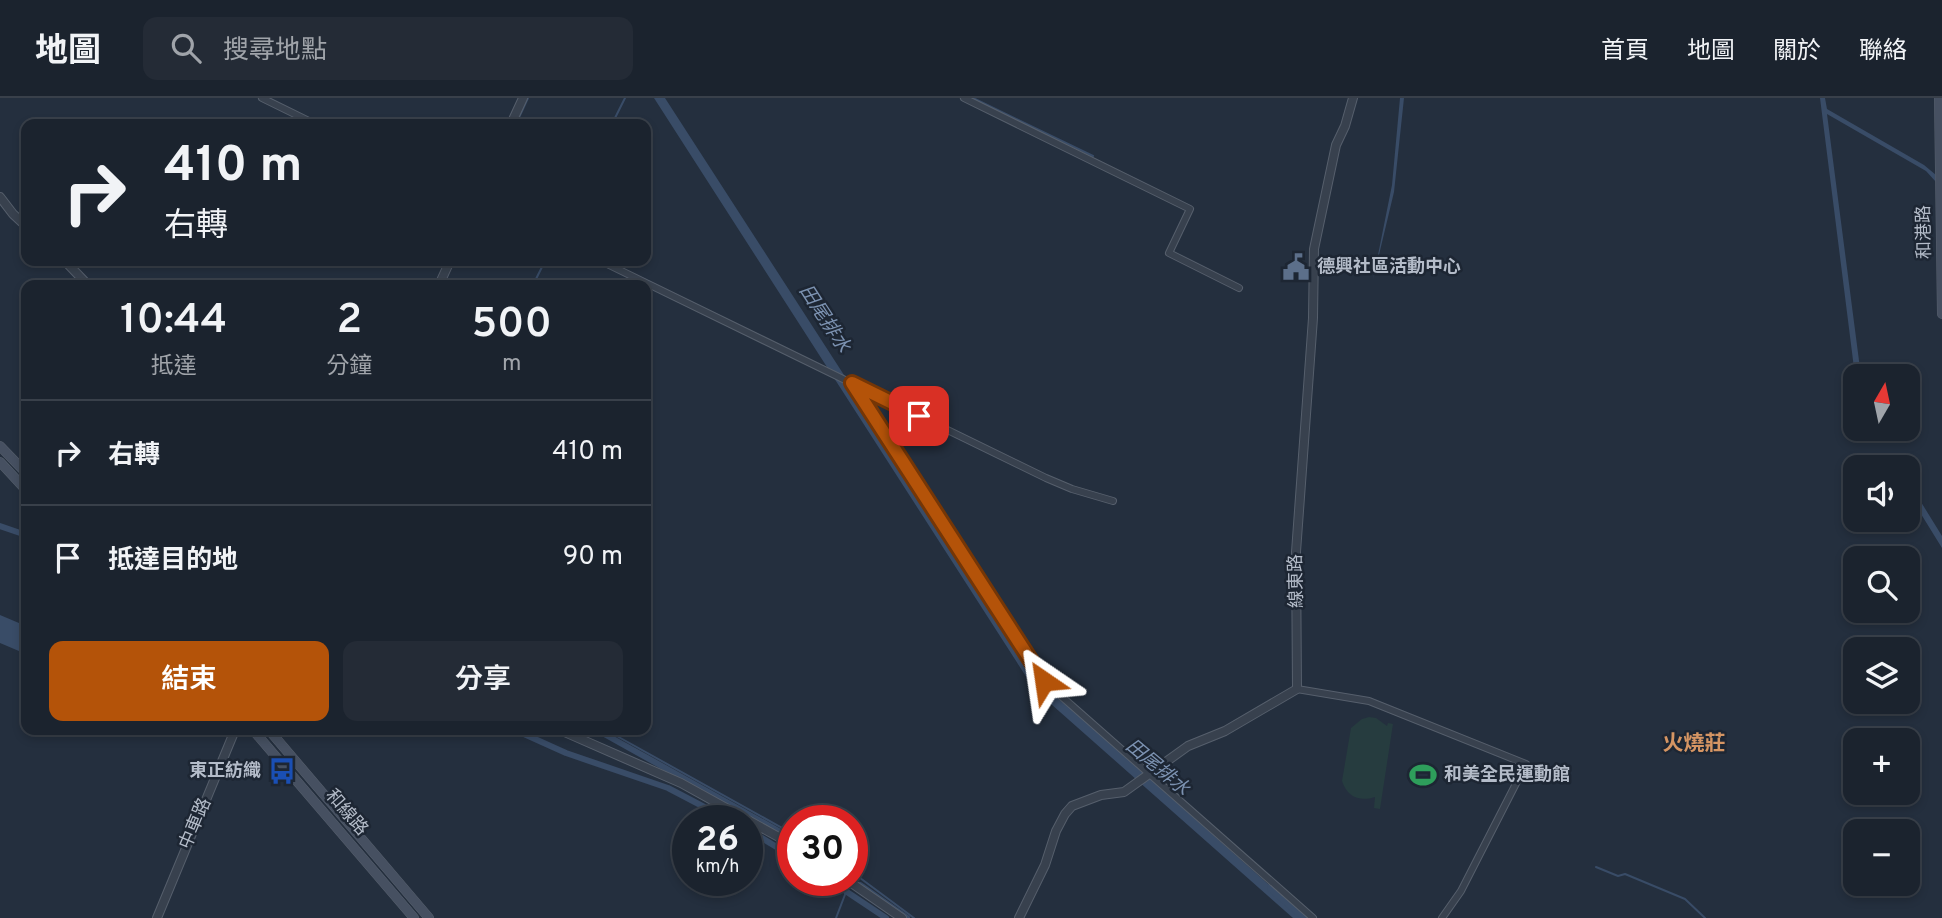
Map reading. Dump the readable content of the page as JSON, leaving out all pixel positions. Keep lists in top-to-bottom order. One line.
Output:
{"streets":{"main road":["和港路","和線路"],"street":["線東路","中車路"]},"districts":["火燒莊"],"water":["田尾排水"],"places":{"public building":["德興社區活動中心"],"bus stop":["東正紡織"],"sports":["和美全民運動館"]},"north":"top","page":{"header":"地圖","search":"搜尋地點","nav":["首頁","地圖","關於","聯絡"],"turn":["410 m","右轉"],"eta":["10:44","抵達","2","分鐘","500","m"],"map_buttons":["+","−"],"list":[{"name":"右轉","value":"410 m"},{"name":"抵達目的地","value":"90 m"}],"buttons":["結束","分享"],"speed":"26 km/h","limit":"30"}}
